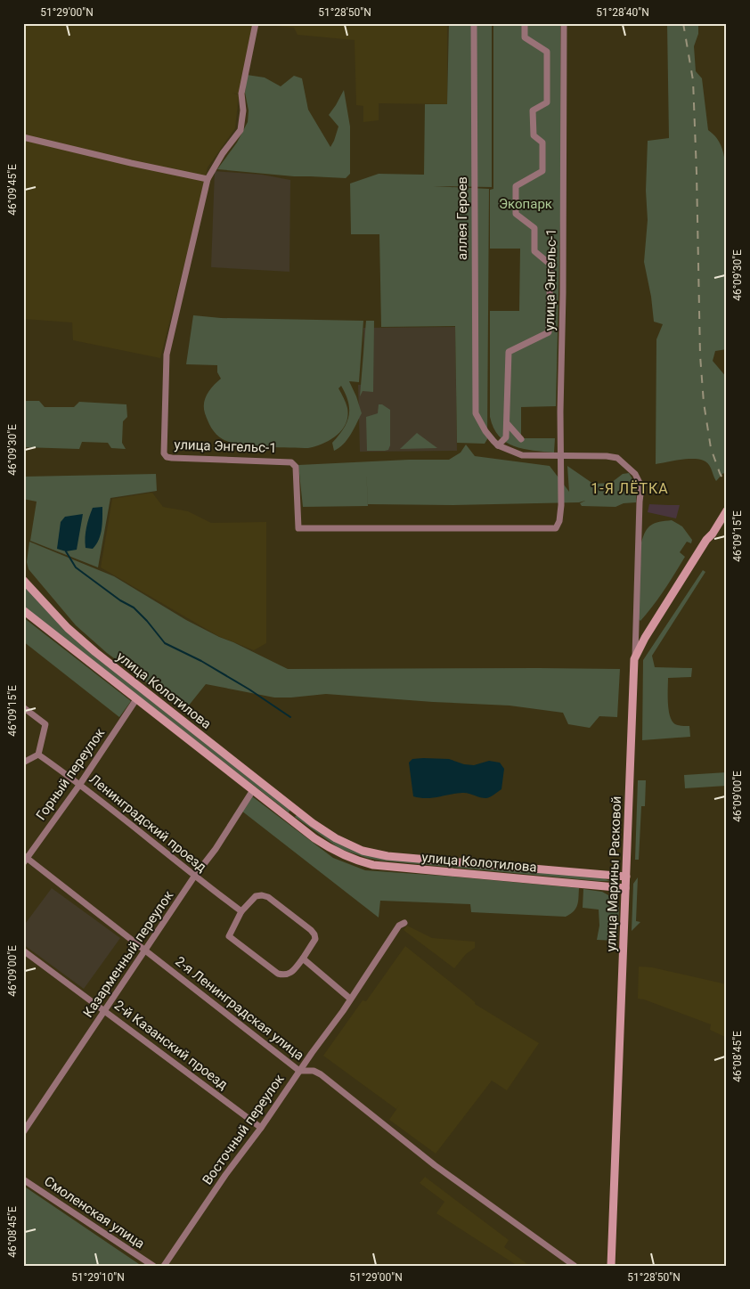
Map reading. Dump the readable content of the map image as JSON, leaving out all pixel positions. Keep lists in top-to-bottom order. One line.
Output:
{"streets":{"main road":["улица Колотилова","улица Марины Расковой"],"street":["аллея Героев","улица Энгельс-1","Горный переулок","Ленинградский проезд","Казарменный переулок","2-я Ленинградская улица","2-й Казанский проезд","Восточный переулок","Смоленская улица"]},"crossings":[["улица Колотилова","Горный переулок"],["улица Колотилова","улица Марины Расковой"],["улица Колотилова","Казарменный переулок"],["Горный переулок","Ленинградский проезд"],["Горный переулок","2-я Ленинградская улица"],["Ленинградский проезд","Казарменный переулок"],["Казарменный переулок","2-я Ленинградская улица"],["Казарменный переулок","2-й Казанский проезд"],["2-я Ленинградская улица","Восточный переулок"],["2-й Казанский проезд","Восточный переулок"]],"districts":["1-Я ЛЁТКА"],"parks":["Экопарк"],"coordinates":["51°29'00\"N","51°28'50\"N","51°28'40\"N","46°09'45\"E","46°09'30\"E","46°09'15\"E","46°09'00\"E","46°08'45\"E","51°29'10\"N"]}
